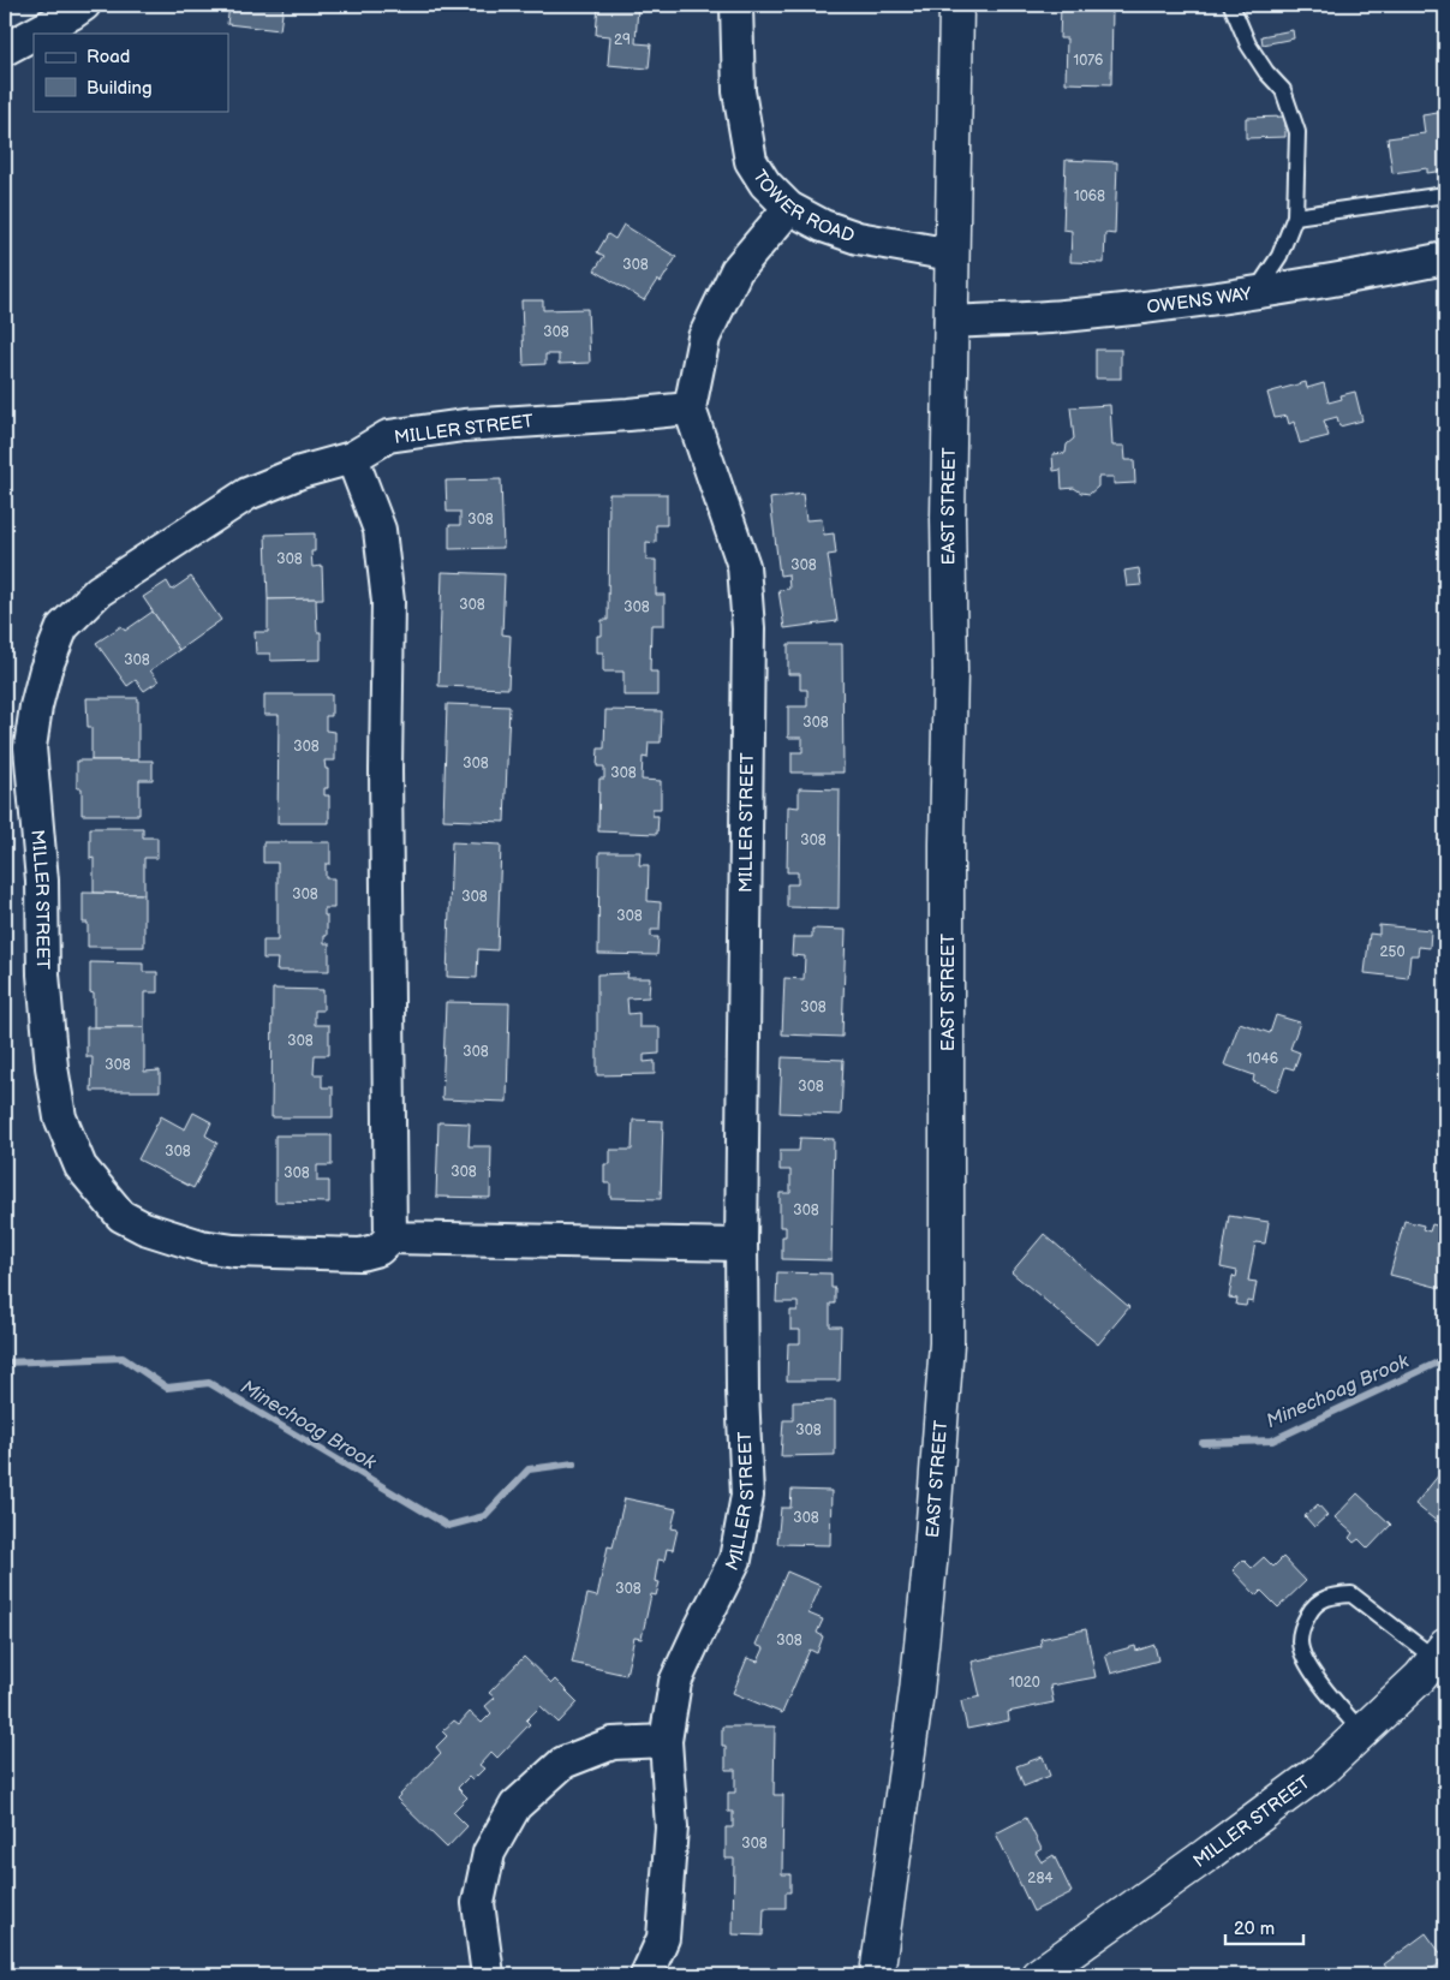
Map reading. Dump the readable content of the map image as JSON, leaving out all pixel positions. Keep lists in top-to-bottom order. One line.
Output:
{"streets":{"main road":["MILLER STREET","EAST STREET"],"street":["TOWER ROAD","OWENS WAY"]},"crossings":[["TOWER ROAD","EAST STREET"],["OWENS WAY","EAST STREET"]],"water":["Minechoag Brook"],"house_numbers":["29","1076","1068","308","308","308","308","308","308","308","308","308","308","308","308","308","308","308","308","250","308","308","308","1046","308","308","308","308","308","308","308","308","308","308","1020","308","284"],"legend":["Road","Building"],"scale_bar":"20 m"}
